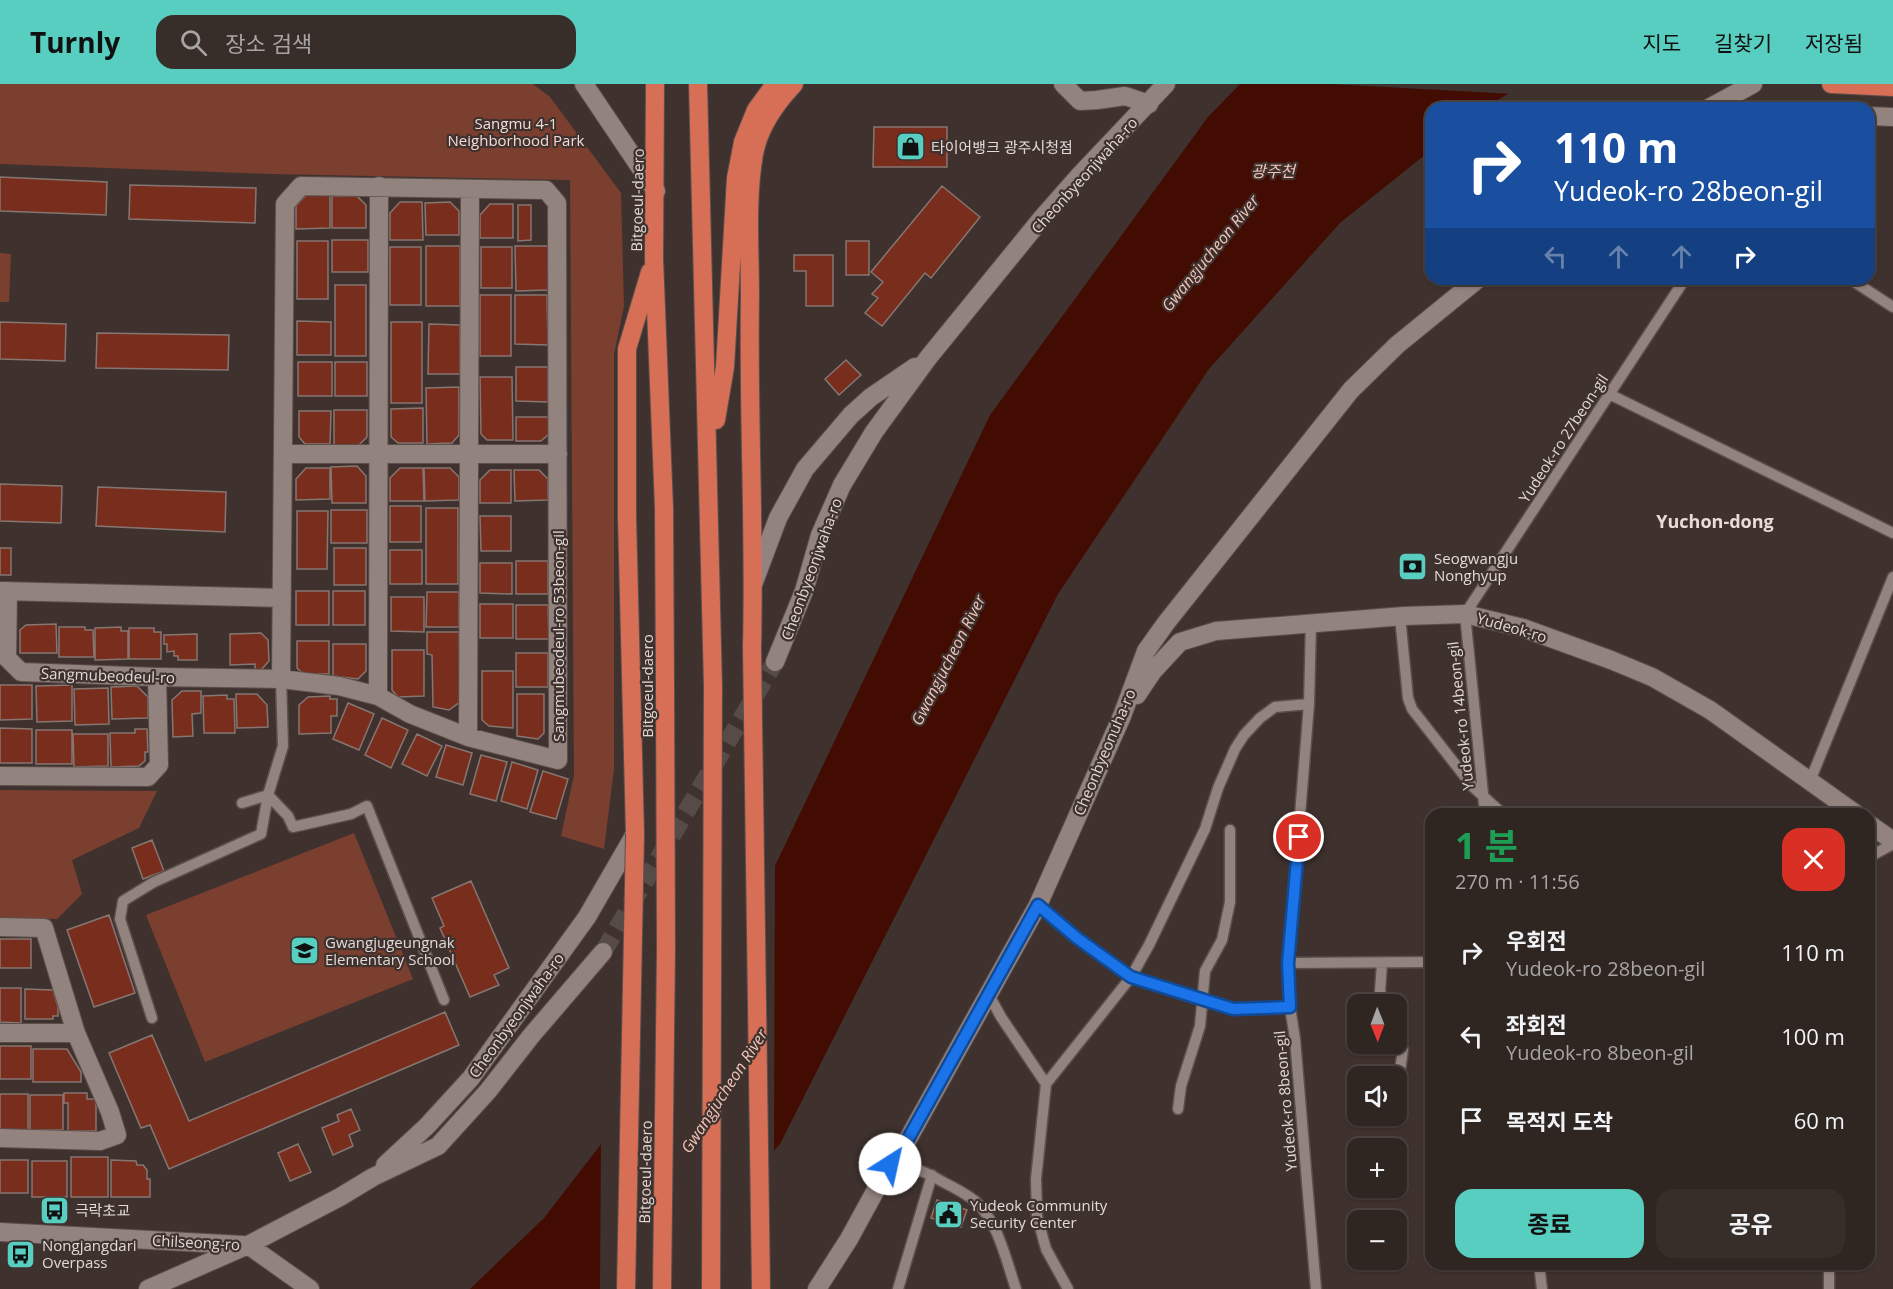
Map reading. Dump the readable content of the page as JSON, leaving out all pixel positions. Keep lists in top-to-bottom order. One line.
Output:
{"streets":{"highway":["Bitgoeul-daero"],"street":["Cheonbyeonjwaha-ro","Yudeok-ro","Sangmubeodeul-ro 53beon-gil","Sangmubeodeul-ro","Cheonbyeonuha-ro","Chilseong-ro"],"lane":["Yudeok-ro 27beon-gil","Yudeok-ro 14beon-gil","Yudeok-ro 8beon-gil"]},"crossings":[["Cheonbyeonjwaha-ro","Chilseong-ro"],["Yudeok-ro 27beon-gil","Yudeok-ro"],["Yudeok-ro 27beon-gil","Yudeok-ro 14beon-gil"],["Yudeok-ro","Yudeok-ro 14beon-gil"],["Yudeok-ro","Cheonbyeonuha-ro"],["Yudeok-ro","Yudeok-ro 8beon-gil"],["Sangmubeodeul-ro 53beon-gil","Sangmubeodeul-ro"]],"districts":["Yuchon-dong"],"water":["광주천","Gwangjucheon River"],"parks":["Sangmu 4-1 Neighborhood Park"],"places":{"shop":["타이어뱅크 광주시청점"],"bank":["Seogwangju Nonghyup"],"school or university":["Gwangjugeungnak Elementary School"],"bus stop":["극락초교","Nongjangdari Overpass"],"public building":["Yudeok Community Security Center"]},"north":"bottom","page":{"header":"Turnly","search":"장소 검색","nav":["지도","길찾기","저장됨"],"turn":["110 m","Yudeok-ro 28beon-gil"],"heading":["1 분","270 m · 11:56"],"list":[{"name":"우회전","note":"Yudeok-ro 28beon-gil","value":"110 m"},{"name":"좌회전","note":"Yudeok-ro 8beon-gil","value":"100 m"},{"name":"목적지 도착","value":"60 m"}],"map_buttons":["+","−"],"buttons":["종료","공유"]}}
